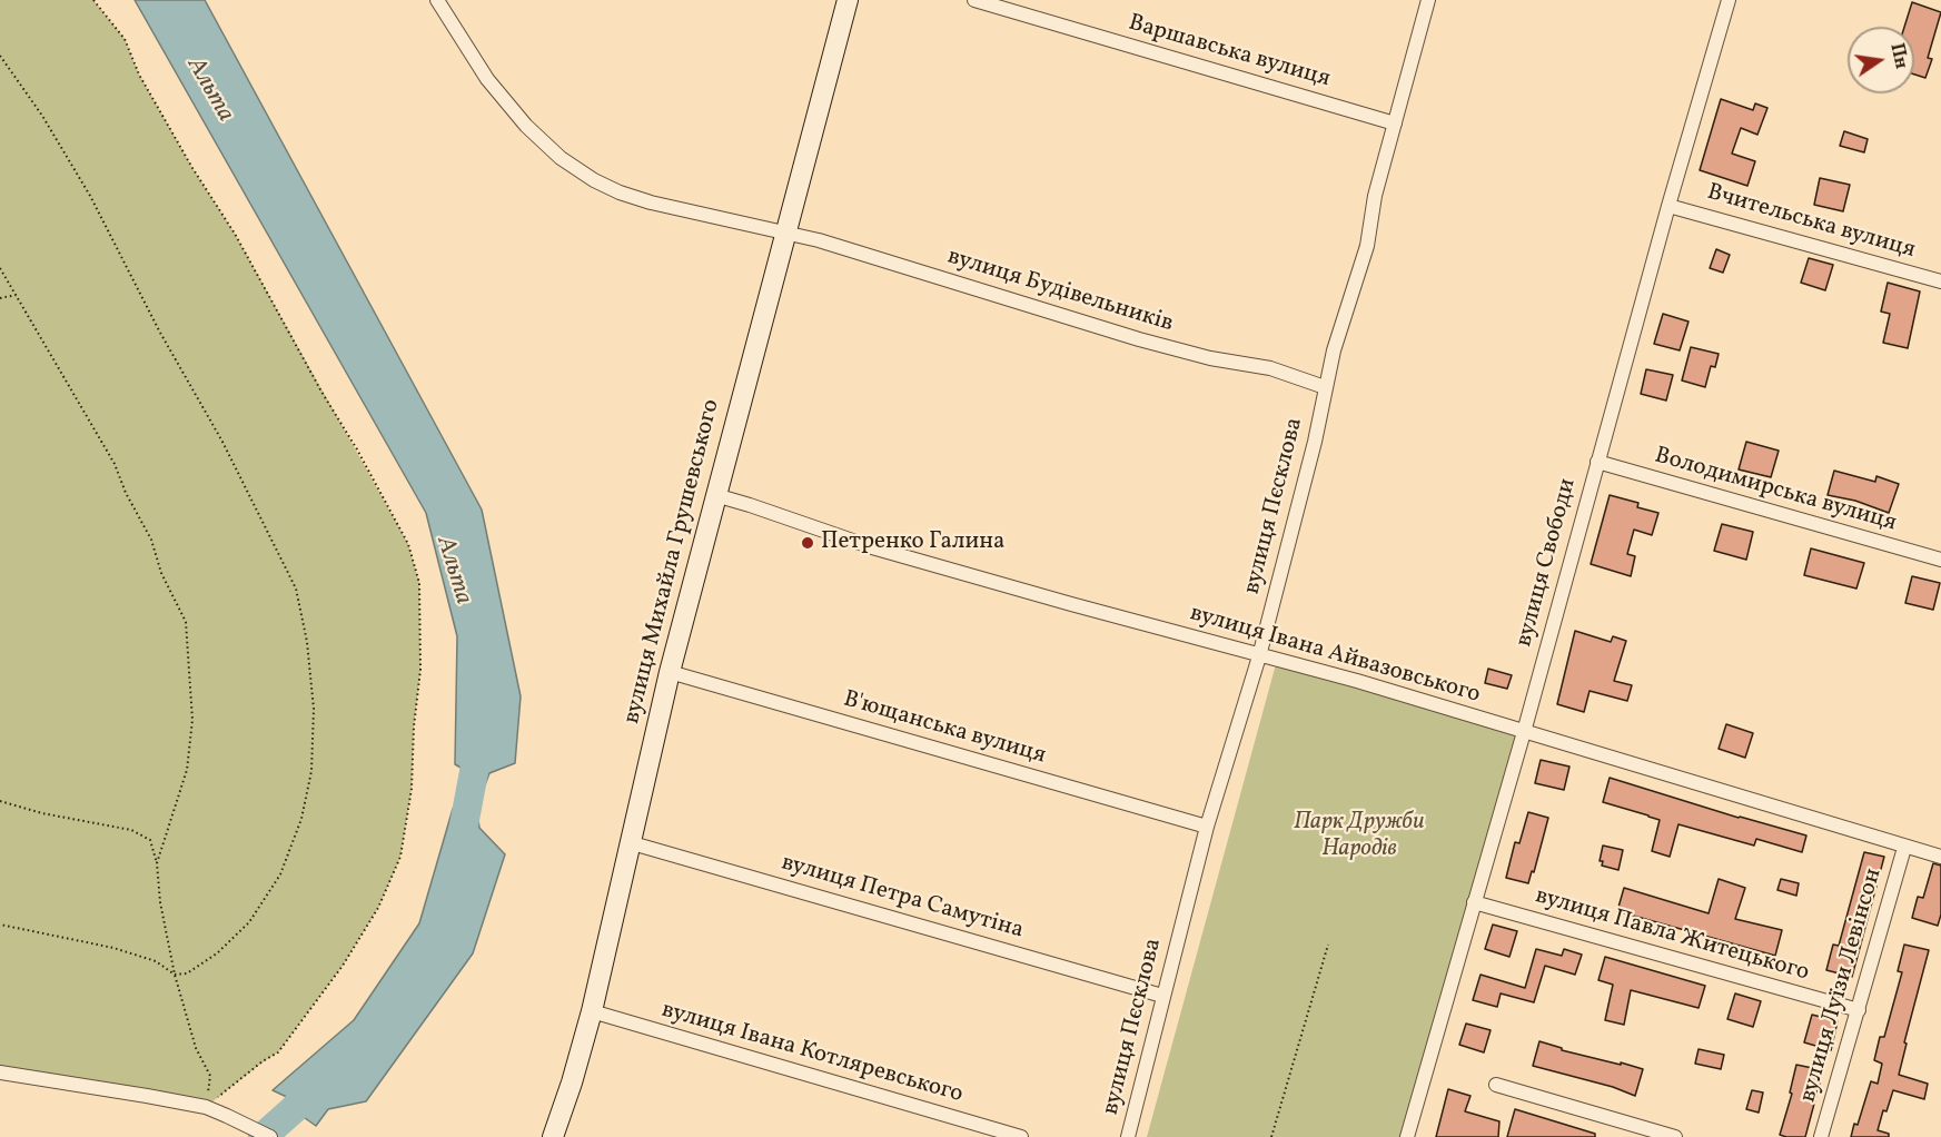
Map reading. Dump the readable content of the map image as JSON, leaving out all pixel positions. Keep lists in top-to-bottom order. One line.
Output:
{"streets":{"street":["Варшавська вулиця","Вчительська вулиця","вулиця Будівельників","Володимирська вулиця","вулиця Пєсклова","вулиця Михайла Грушевського","вулиця Свободи","вулиця Івана Айвазовського","В'ющанська вулиця","вулиця Петра Самутіна","вулиця Павла Житецького","вулиця Луїзи Левінсон","вулиця Івана Котляревського"]},"crossings":[["Варшавська вулиця","вулиця Пєсклова"],["Вчительська вулиця","вулиця Свободи"],["вулиця Будівельників","вулиця Пєсклова"],["вулиця Будівельників","вулиця Михайла Грушевського"],["Володимирська вулиця","вулиця Свободи"],["вулиця Пєсклова","вулиця Івана Айвазовського"],["вулиця Пєсклова","В'ющанська вулиця"],["вулиця Пєсклова","вулиця Петра Самутіна"],["вулиця Михайла Грушевського","вулиця Івана Айвазовського"],["вулиця Михайла Грушевського","В'ющанська вулиця"],["вулиця Михайла Грушевського","вулиця Петра Самутіна"],["вулиця Михайла Грушевського","вулиця Івана Котляревського"],["вулиця Свободи","вулиця Івана Айвазовського"],["вулиця Свободи","вулиця Павла Житецького"],["вулиця Івана Айвазовського","вулиця Луїзи Левінсон"],["вулиця Павла Житецького","вулиця Луїзи Левінсон"]],"water":["Альта"],"parks":["Парк Дружби Народів"],"places":["Петренко Галина"],"north":"right"}
